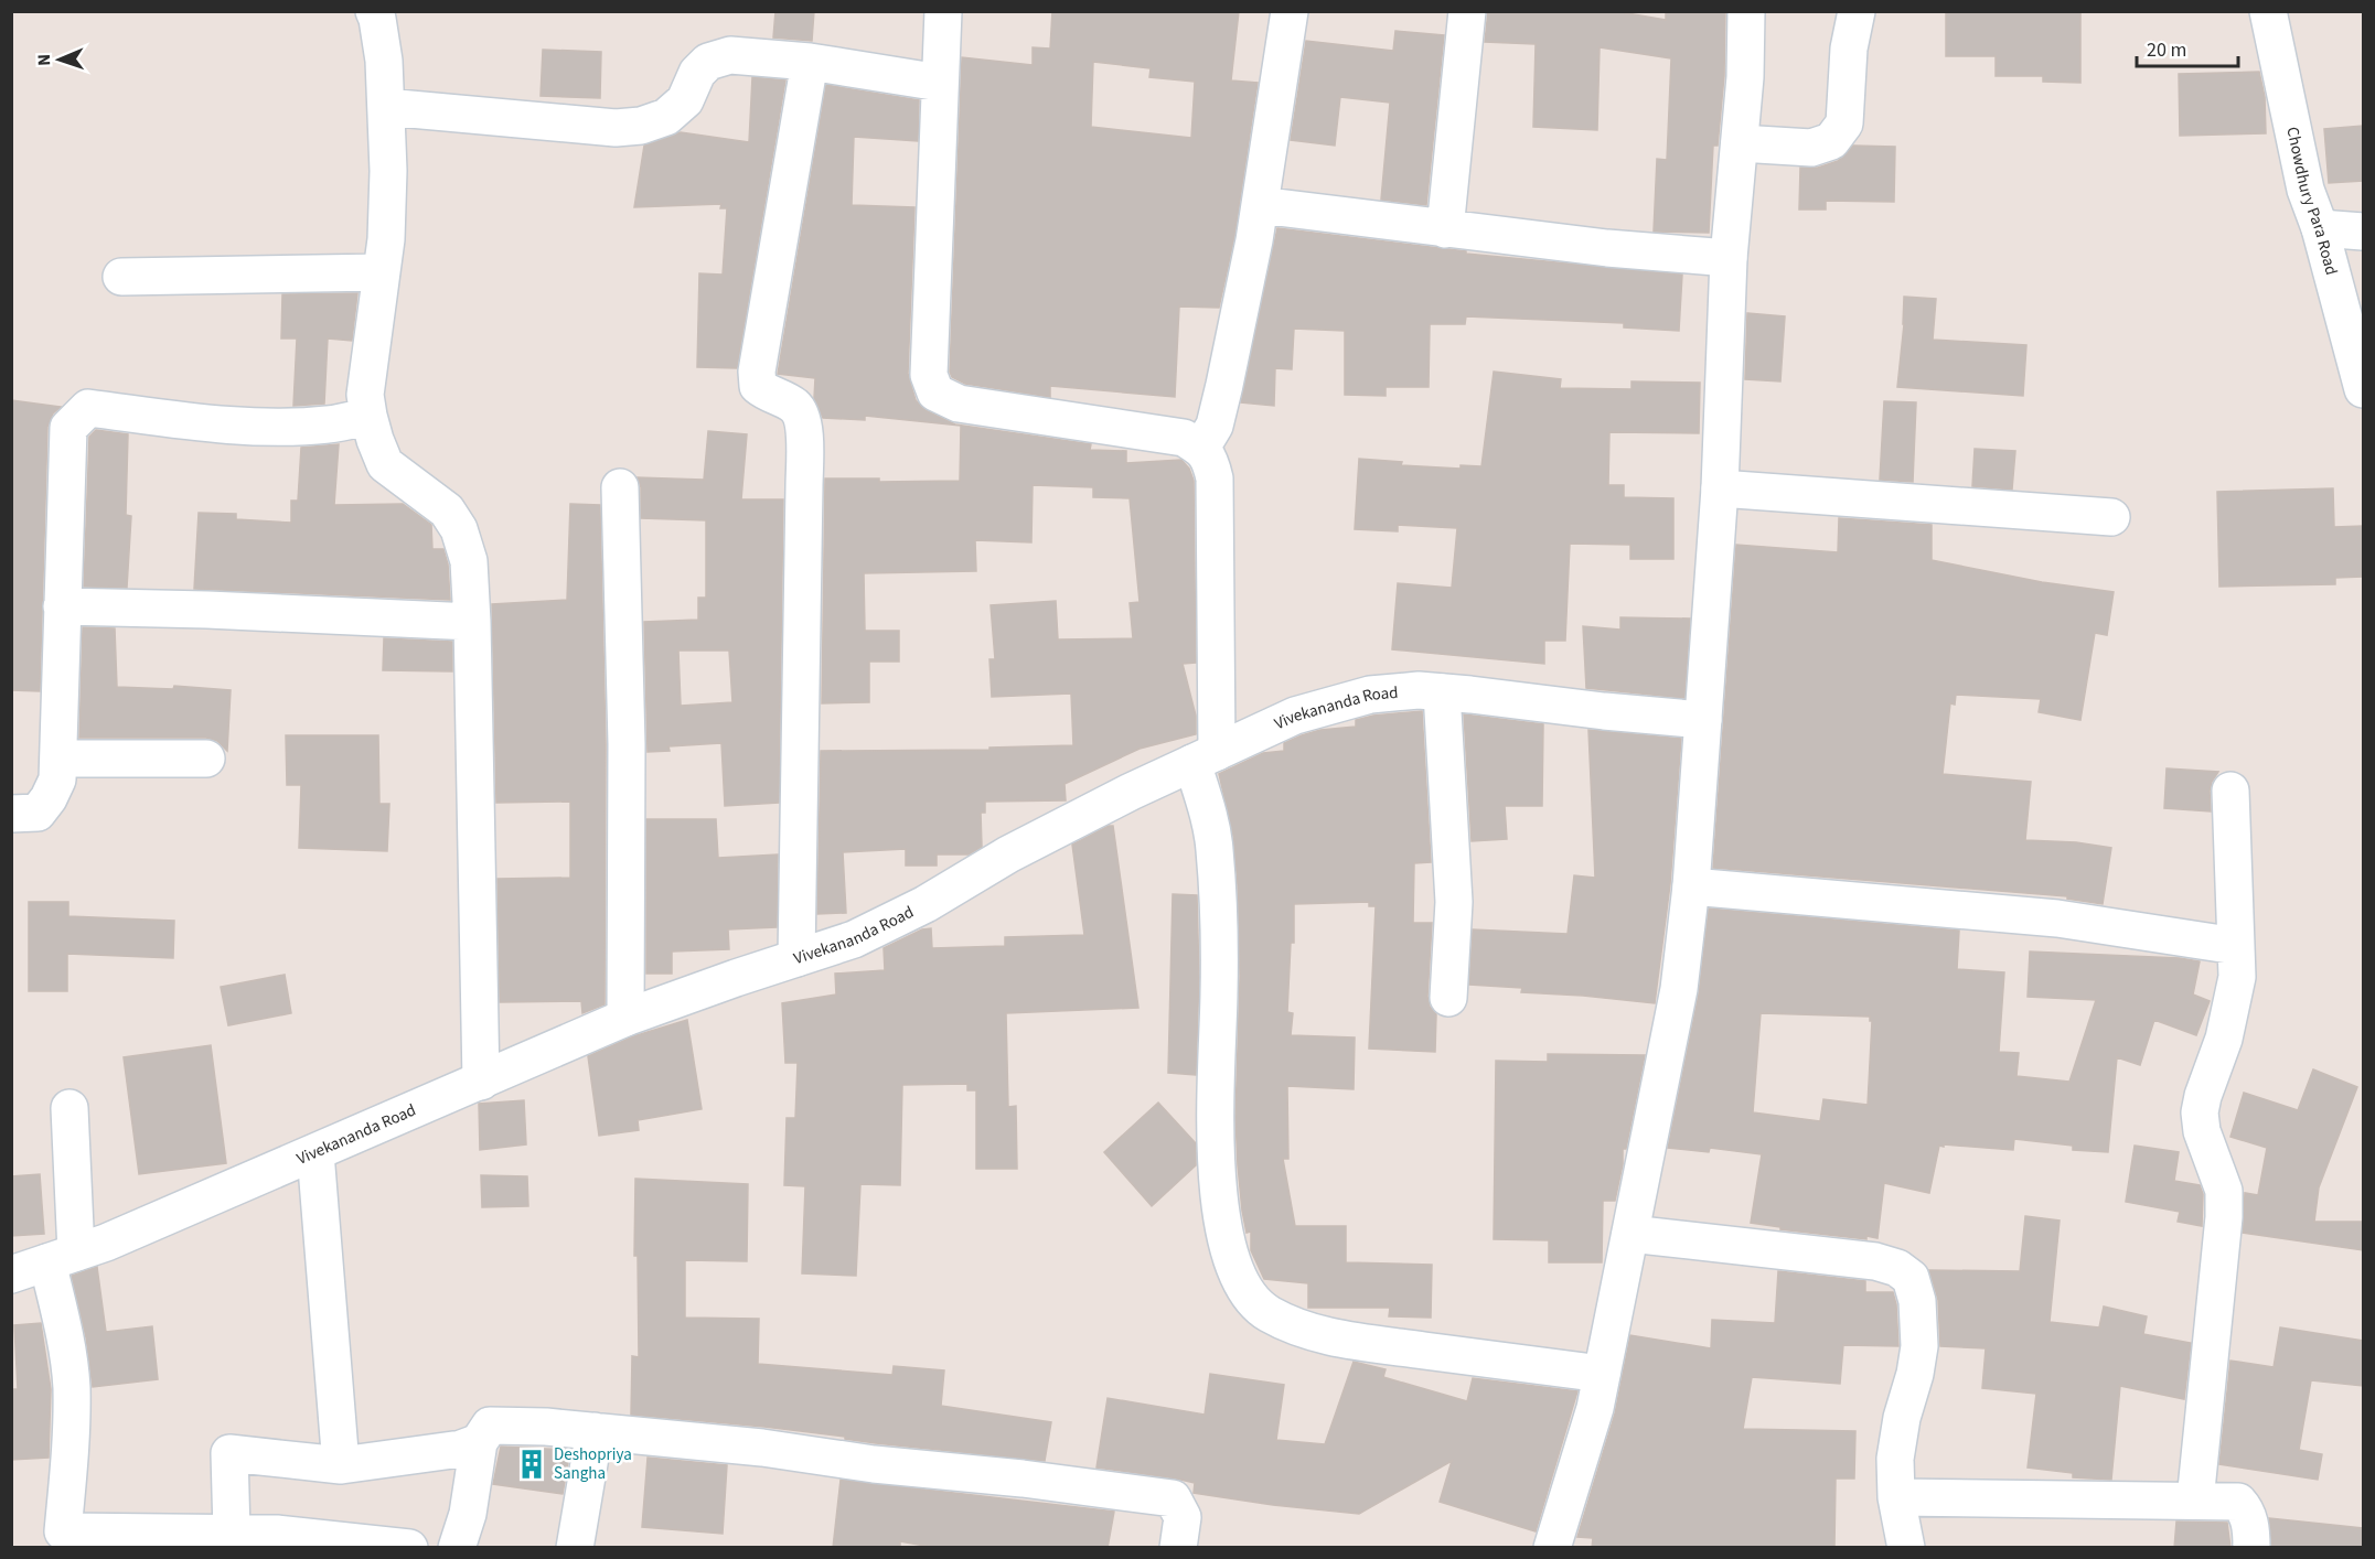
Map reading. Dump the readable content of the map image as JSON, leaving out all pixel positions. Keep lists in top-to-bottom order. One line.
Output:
{"streets":{"street":["Chowdhury Para Road","Vivekananda Road"]},"places":{"building":["Deshopriya Sangha"]},"scale_bar":"20 m","north":"left"}
